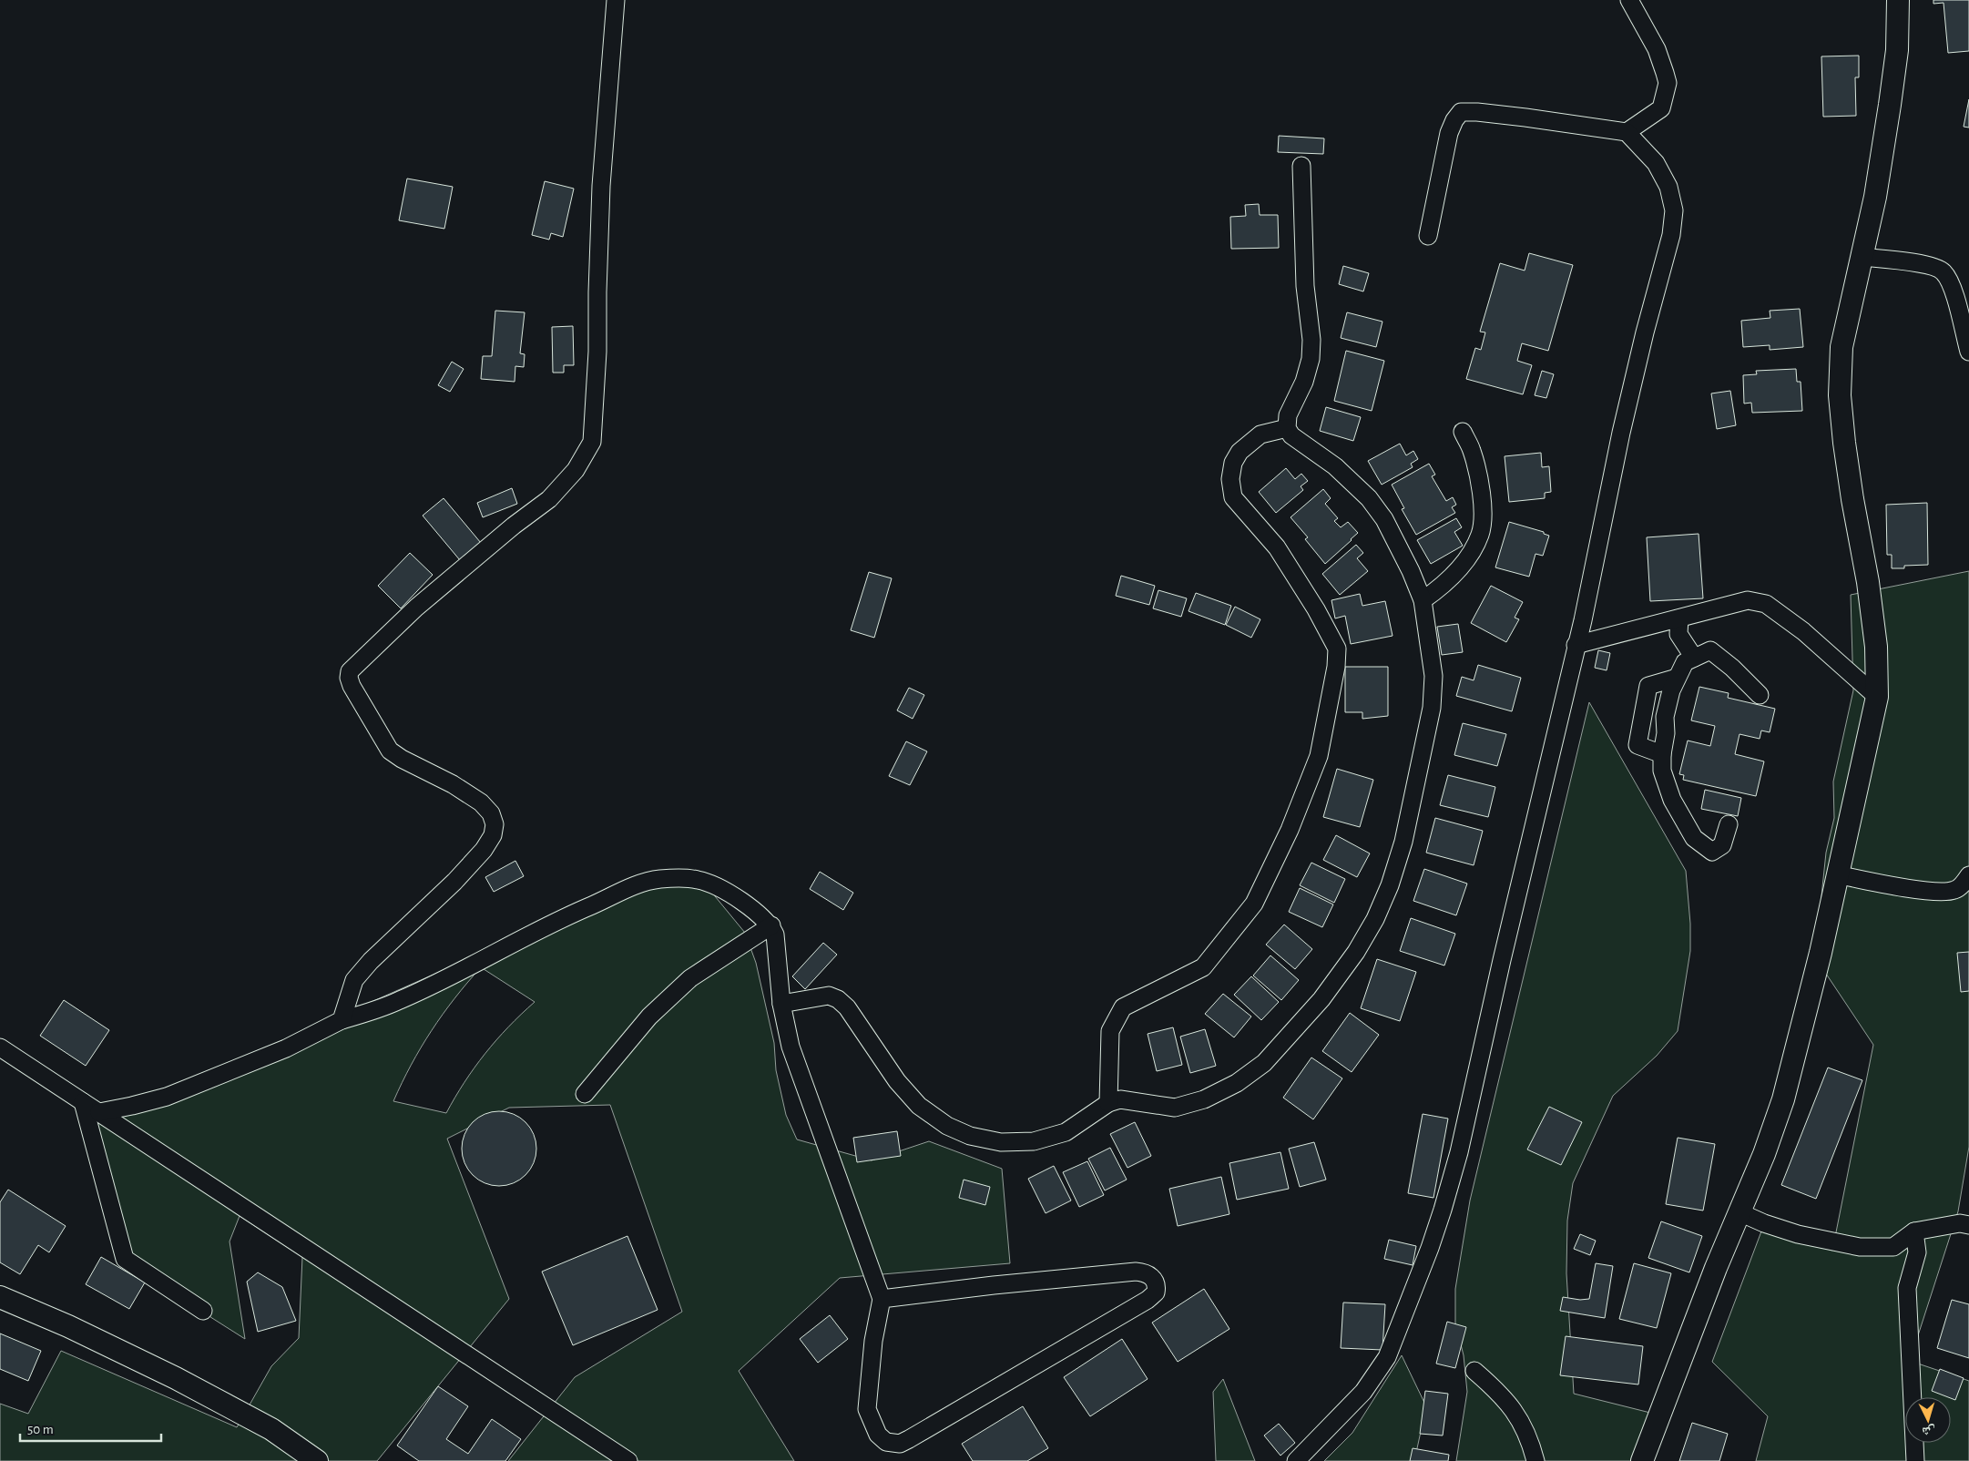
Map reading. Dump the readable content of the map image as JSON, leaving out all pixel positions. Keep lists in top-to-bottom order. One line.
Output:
{"scale_bar":"50 m","north":"bottom"}
